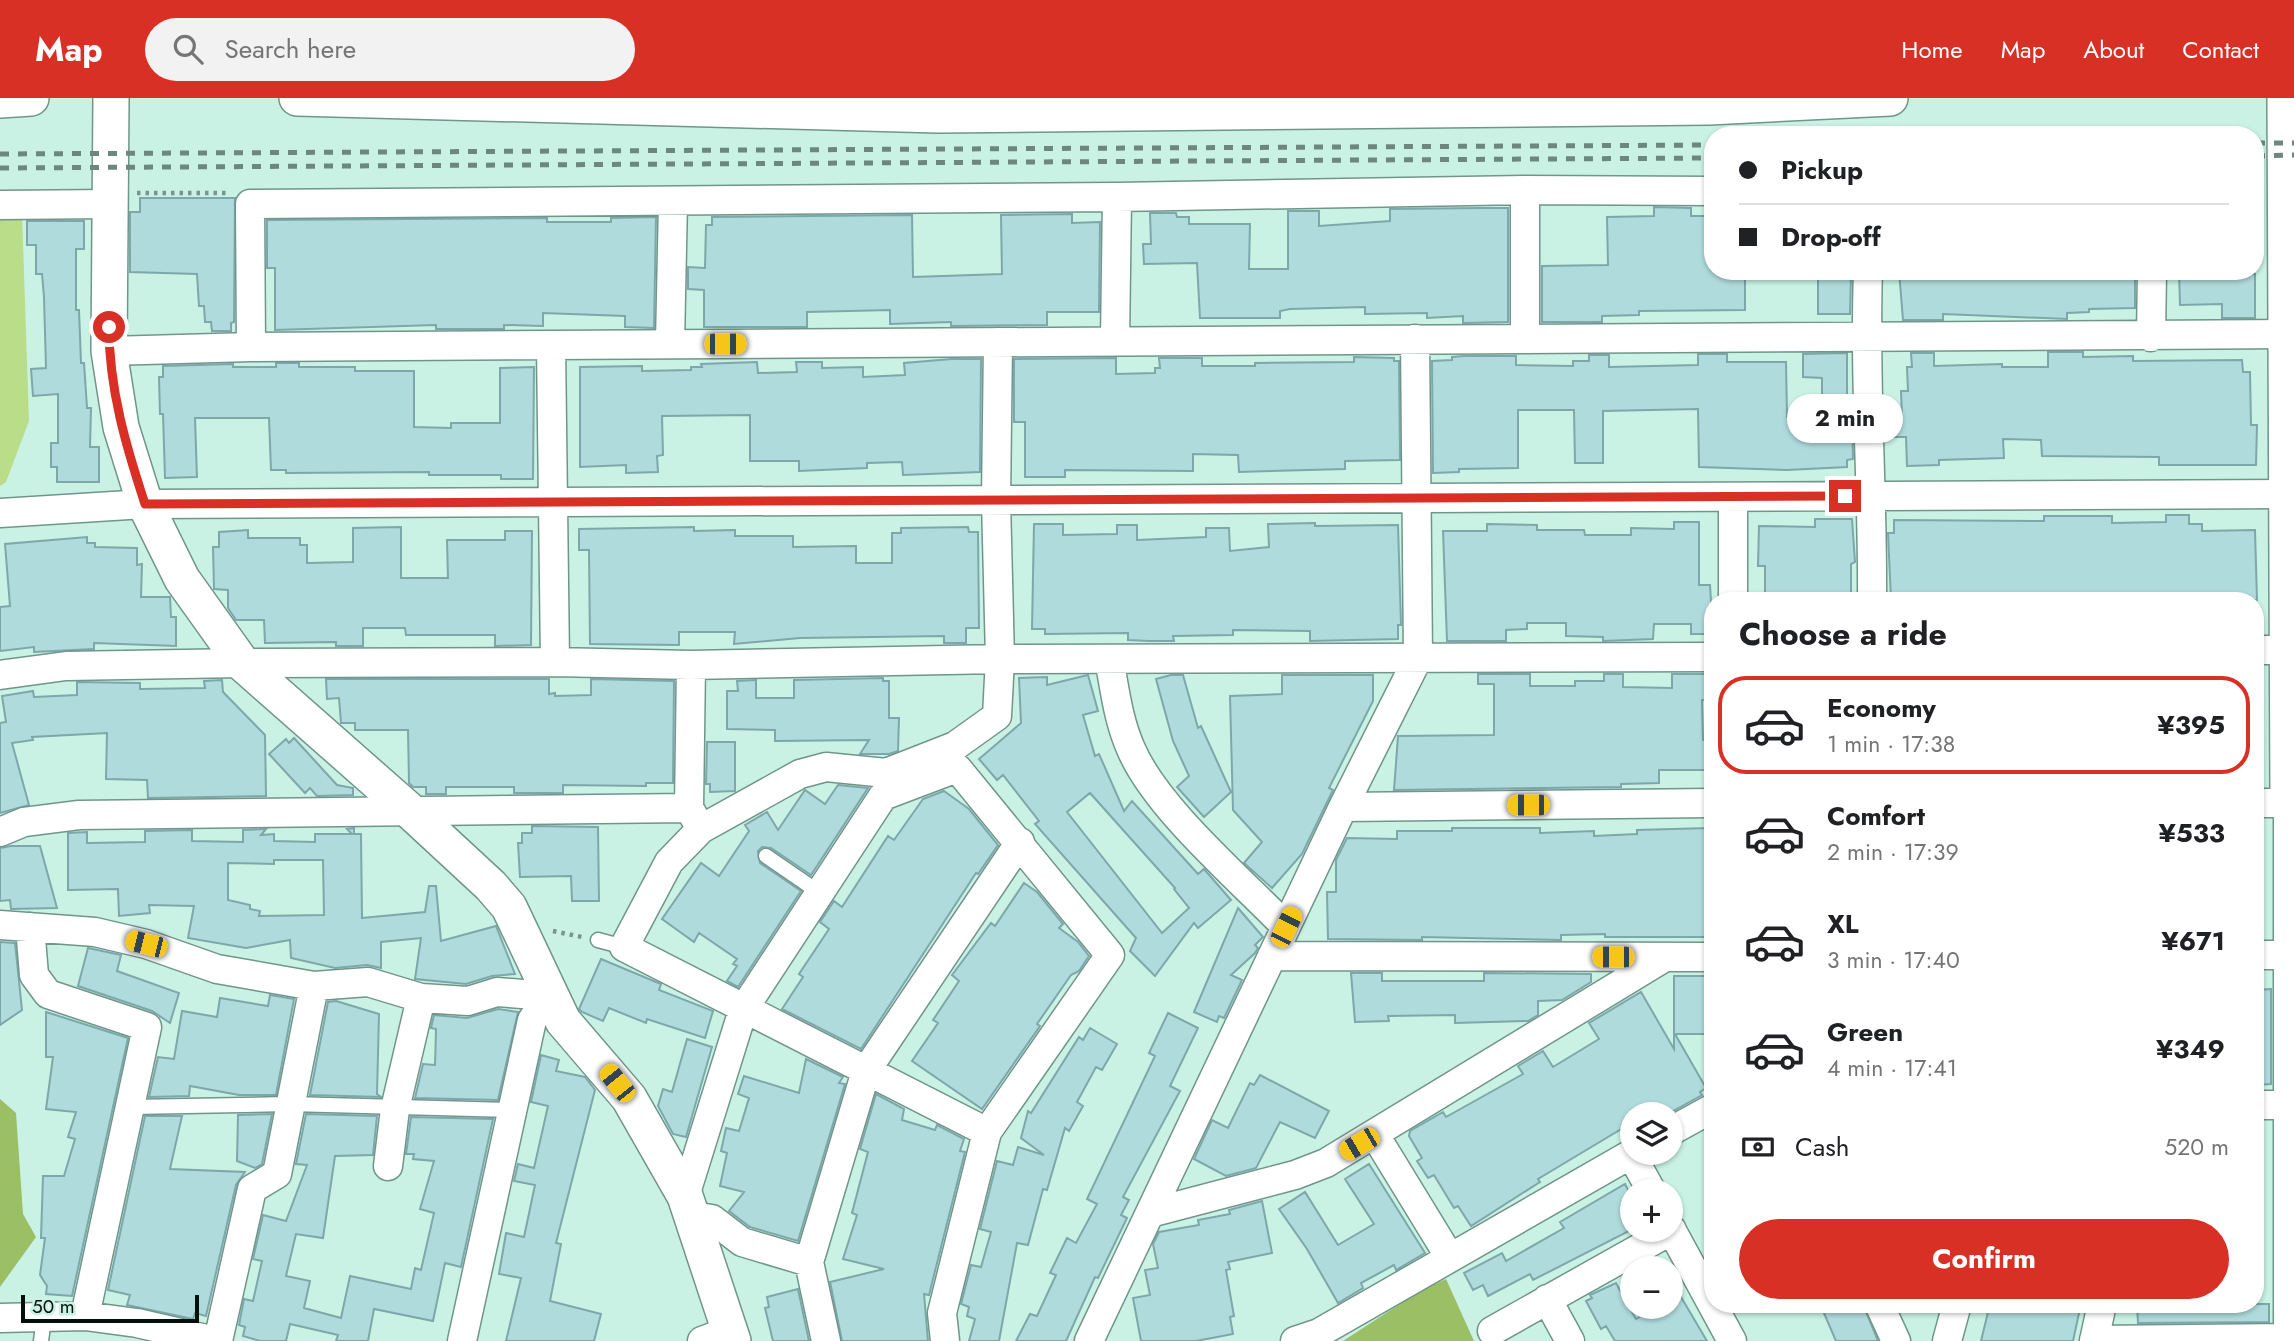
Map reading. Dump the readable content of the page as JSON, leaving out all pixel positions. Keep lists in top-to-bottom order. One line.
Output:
{"scale_bar":"50 m","page":{"header":"Map","search":"Search here","nav":["Home","Map","About","Contact"],"banner":["Pickup","Drop-off"],"bubble":"2 min","heading":"Choose a ride","list":[{"name":"Economy","note":"1 min · 17:38","value":"¥395"},{"name":"Comfort","note":"2 min · 17:39","value":"¥533"},{"name":"XL","note":"3 min · 17:40","value":"¥671"},{"name":"Green","note":"4 min · 17:41","value":"¥349"}],"map_buttons":["+","−"],"pay":["Cash","520 m"],"buttons":"Confirm","scale":"50 m"}}
